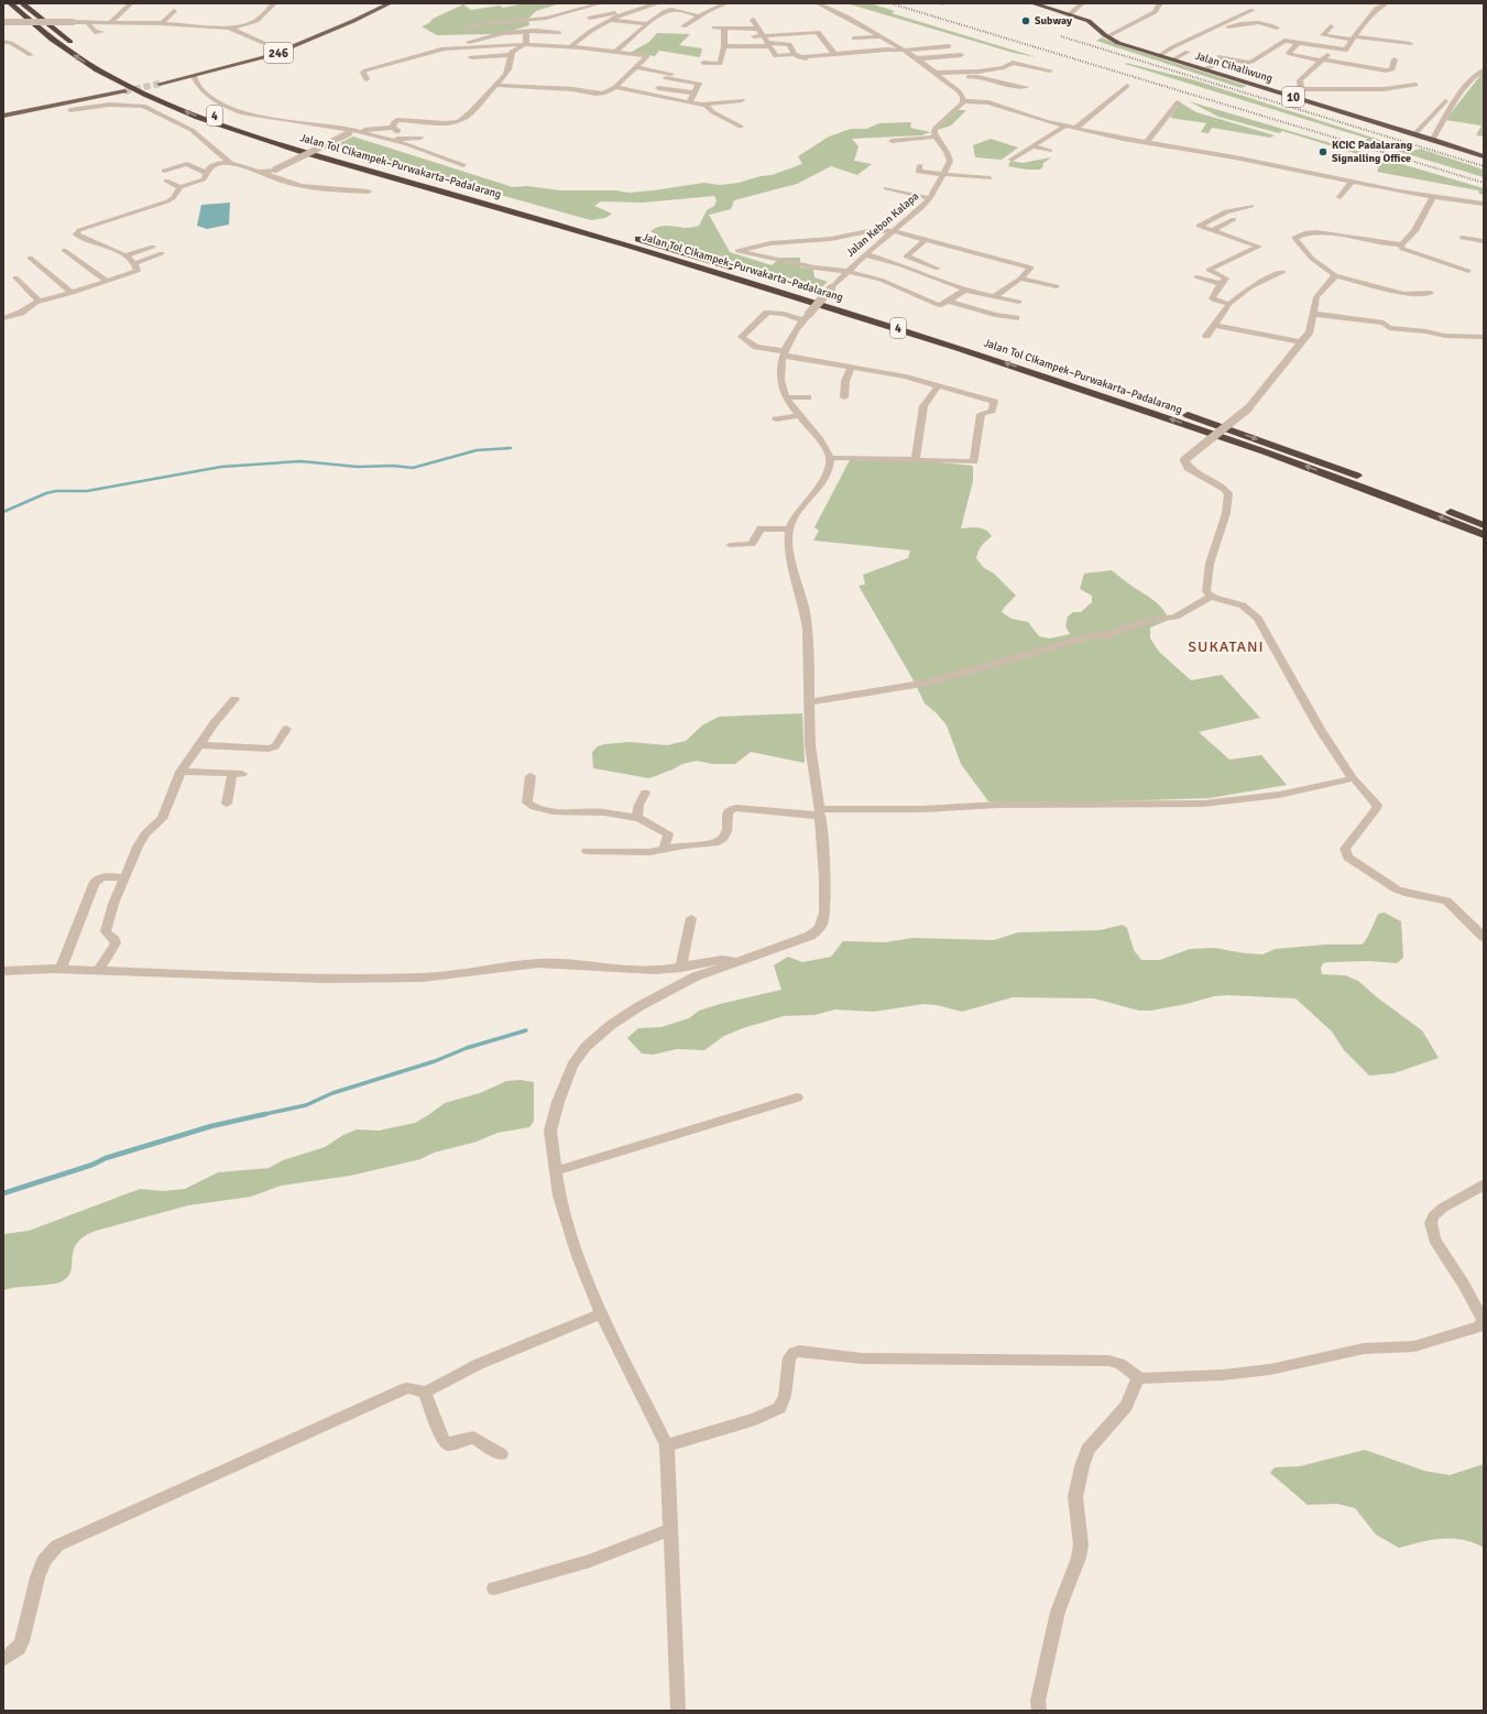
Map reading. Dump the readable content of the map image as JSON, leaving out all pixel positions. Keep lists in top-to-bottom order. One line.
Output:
{"streets":{"highway":["Jalan Cihaliwung","10","4","Jalan Tol Cikampek–Purwakarta–Padalarang"],"main road":["246"],"street":["Jalan Kebon Kalapa"]},"districts":["SUKATANI"],"places":["Subway","KCIC Padalarang Signalling Office"]}
